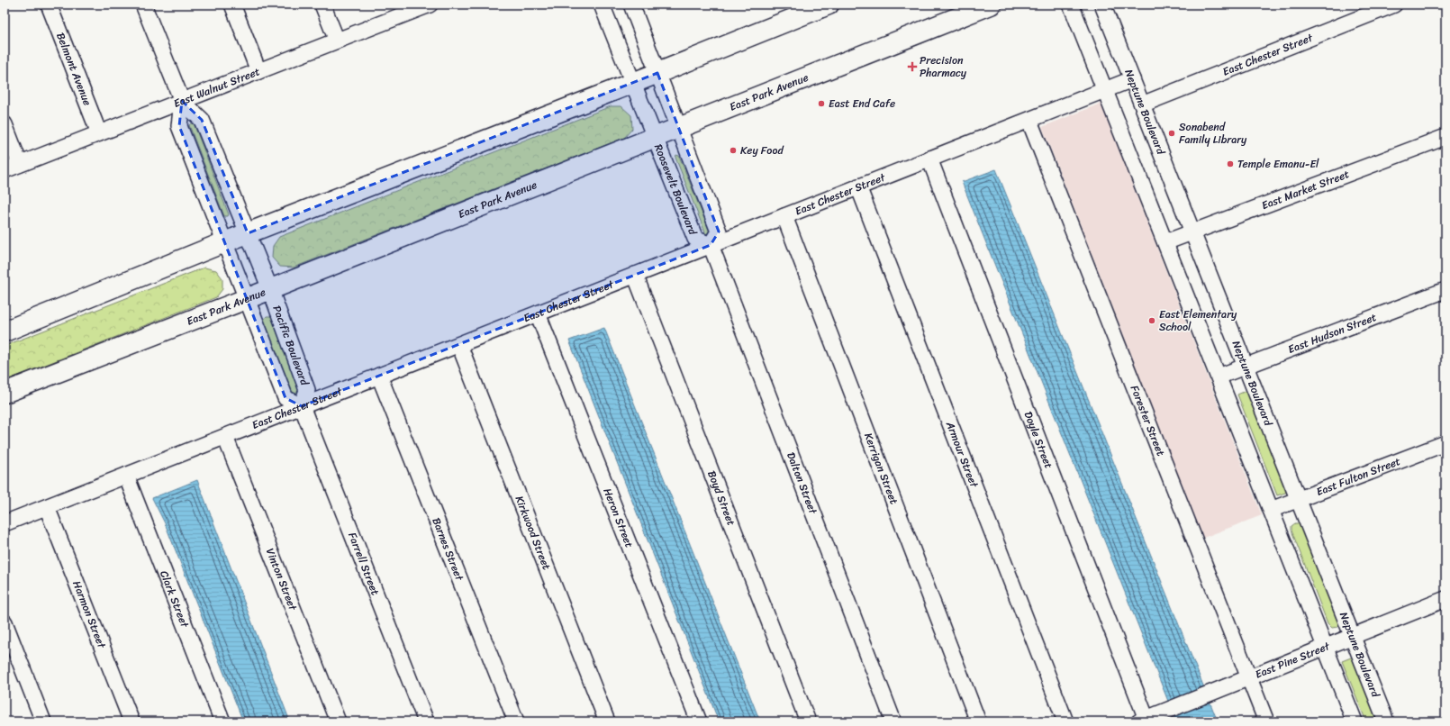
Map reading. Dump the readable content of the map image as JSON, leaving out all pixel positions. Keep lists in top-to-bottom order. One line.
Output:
{"streets":{"highway":["East Park Avenue"],"street":["East Chester Street","Belmont Avenue","East Walnut Street","Neptune Boulevard","Roosevelt Boulevard","East Market Street","East Hudson Street","Pacific Boulevard","Forester Street","Doyle Street","Armour Street","Kerrigan Street","East Fulton Street","Dalton Street","Boyd Street","Heron Street","Kirkwood Street","Barnes Street","Farrell Street","Vinton Street","Clark Street","Harmon Street","East Pine Street"]},"crossings":[["East Chester Street","Neptune Boulevard"],["East Chester Street","Roosevelt Boulevard"],["East Chester Street","Pacific Boulevard"],["East Chester Street","Forester Street"],["East Chester Street","Doyle Street"],["East Chester Street","Armour Street"],["East Chester Street","Kerrigan Street"],["East Chester Street","Dalton Street"],["East Chester Street","Boyd Street"],["East Chester Street","Heron Street"],["East Chester Street","Kirkwood Street"],["East Chester Street","Barnes Street"],["East Chester Street","Farrell Street"],["East Chester Street","Vinton Street"],["East Chester Street","Clark Street"],["East Chester Street","Harmon Street"],["Belmont Avenue","East Walnut Street"],["East Walnut Street","Pacific Boulevard"],["East Park Avenue","Roosevelt Boulevard"],["East Park Avenue","Pacific Boulevard"],["Neptune Boulevard","East Market Street"],["Neptune Boulevard","East Hudson Street"],["Neptune Boulevard","East Fulton Street"],["Neptune Boulevard","East Pine Street"],["Roosevelt Boulevard","Dalton Street"],["Pacific Boulevard","Farrell Street"],["Forester Street","East Pine Street"],["Doyle Street","East Pine Street"]],"places":{"health":["Precision Pharmacy"],"other":["East End Cafe","Sonabend Family Library","Key Food","Temple Emanu-El","East Elementary School"]}}
